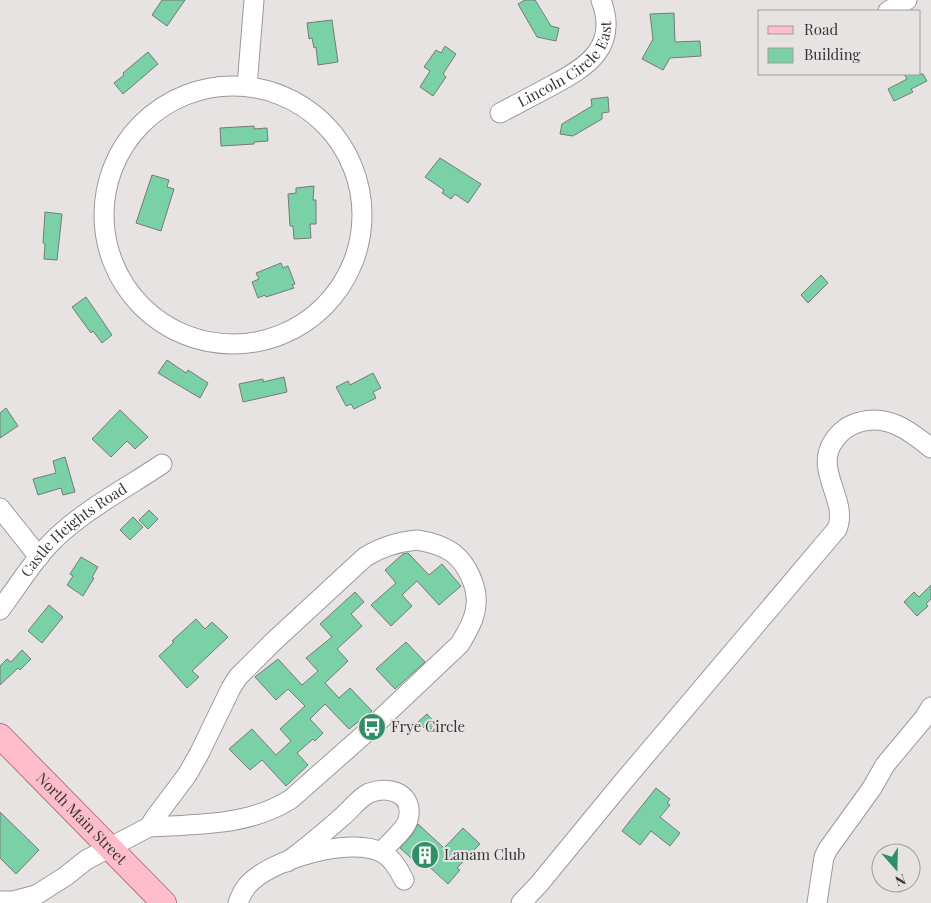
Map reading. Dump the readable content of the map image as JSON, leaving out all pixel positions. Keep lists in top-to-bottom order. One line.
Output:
{"streets":{"main road":["North Main Street"],"street":["Lincoln Circle East","Castle Heights Road"]},"places":{"bus stop":["Frye Circle"],"building":["Lanam Club"]},"legend":["Road","Building"],"north":"bottom"}
